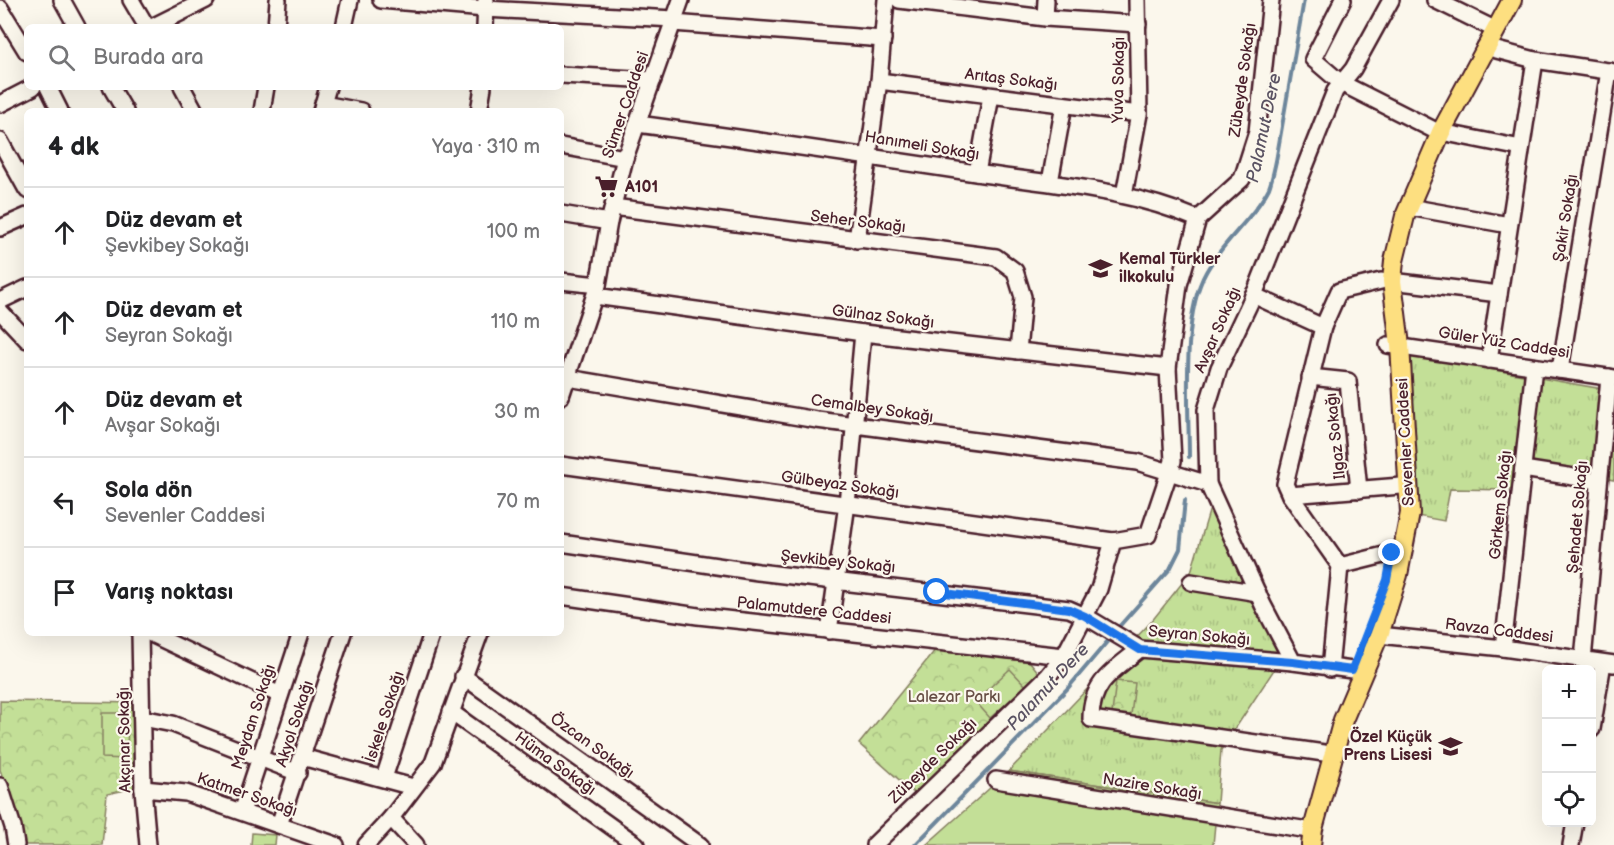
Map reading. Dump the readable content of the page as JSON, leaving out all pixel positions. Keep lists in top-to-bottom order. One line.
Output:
{"streets":{"main road":["Sevenler Caddesi"],"street":["Arıtaş Sokağı","Yuva Sokağı","Zübeyde Sokağı","Sümer Caddesi","Hanımeli Sokağı","Şakir Sokağı","Seher Sokağı","Gülnaz Sokağı","Avşar Sokağı","Güler Yüz Caddesi","Cemalbey Sokağı","Ilgaz Sokağı","Gülbeyaz Sokağı","Görkem Sokağı","Şehadet Sokağı","Şevkibey Sokağı","Palamutdere Caddesi","Ravza Caddesi","Seyran Sokağı","Meydan Sokağı","İskele Sokağı","Akyol Sokağı","Akçınar Sokağı","Özcan Sokağı","Hüma Sokağı","Nazire Sokağı","Katmer Sokağı"]},"crossings":[["Arıtaş Sokağı","Yuva Sokağı"],["Yuva Sokağı","Hanımeli Sokağı"],["Zübeyde Sokağı","Hanımeli Sokağı"],["Zübeyde Sokağı","Gülbeyaz Sokağı"],["Zübeyde Sokağı","Şevkibey Sokağı"],["Zübeyde Sokağı","Palamutdere Caddesi"],["Sümer Caddesi","Hanımeli Sokağı"],["Sümer Caddesi","Seher Sokağı"],["Sümer Caddesi","Gülnaz Sokağı"],["Sümer Caddesi","Cemalbey Sokağı"],["Şakir Sokağı","Güler Yüz Caddesi"],["Seher Sokağı","Gülnaz Sokağı"],["Avşar Sokağı","Cemalbey Sokağı"],["Avşar Sokağı","Seyran Sokağı"],["Güler Yüz Caddesi","Sevenler Caddesi"],["Güler Yüz Caddesi","Görkem Sokağı"],["Güler Yüz Caddesi","Şehadet Sokağı"],["Sevenler Caddesi","Ravza Caddesi"],["Sevenler Caddesi","Nazire Sokağı"],["Görkem Sokağı","Ravza Caddesi"],["Şehadet Sokağı","Ravza Caddesi"],["Şevkibey Sokağı","Seyran Sokağı"],["Meydan Sokağı","Katmer Sokağı"],["Akyol Sokağı","Katmer Sokağı"],["Akçınar Sokağı","Katmer Sokağı"]],"water":["Palamut Dere"],"parks":["Lalezar Parkı"],"places":{"supermarket":["A101"],"school or university":["Kemal Türkler ilkokulu","Özel Küçük Prens Lisesi"]},"page":{"search":"Burada ara","heading":["4 dk","Yaya · 310 m"],"list":[["Düz devam et","Şevkibey Sokağı","100 m"],["Düz devam et","Seyran Sokağı","110 m"],["Düz devam et","Avşar Sokağı","30 m"],["Sola dön","Sevenler Caddesi","70 m"],"Varış noktası"],"map_buttons":["+","−"]}}
